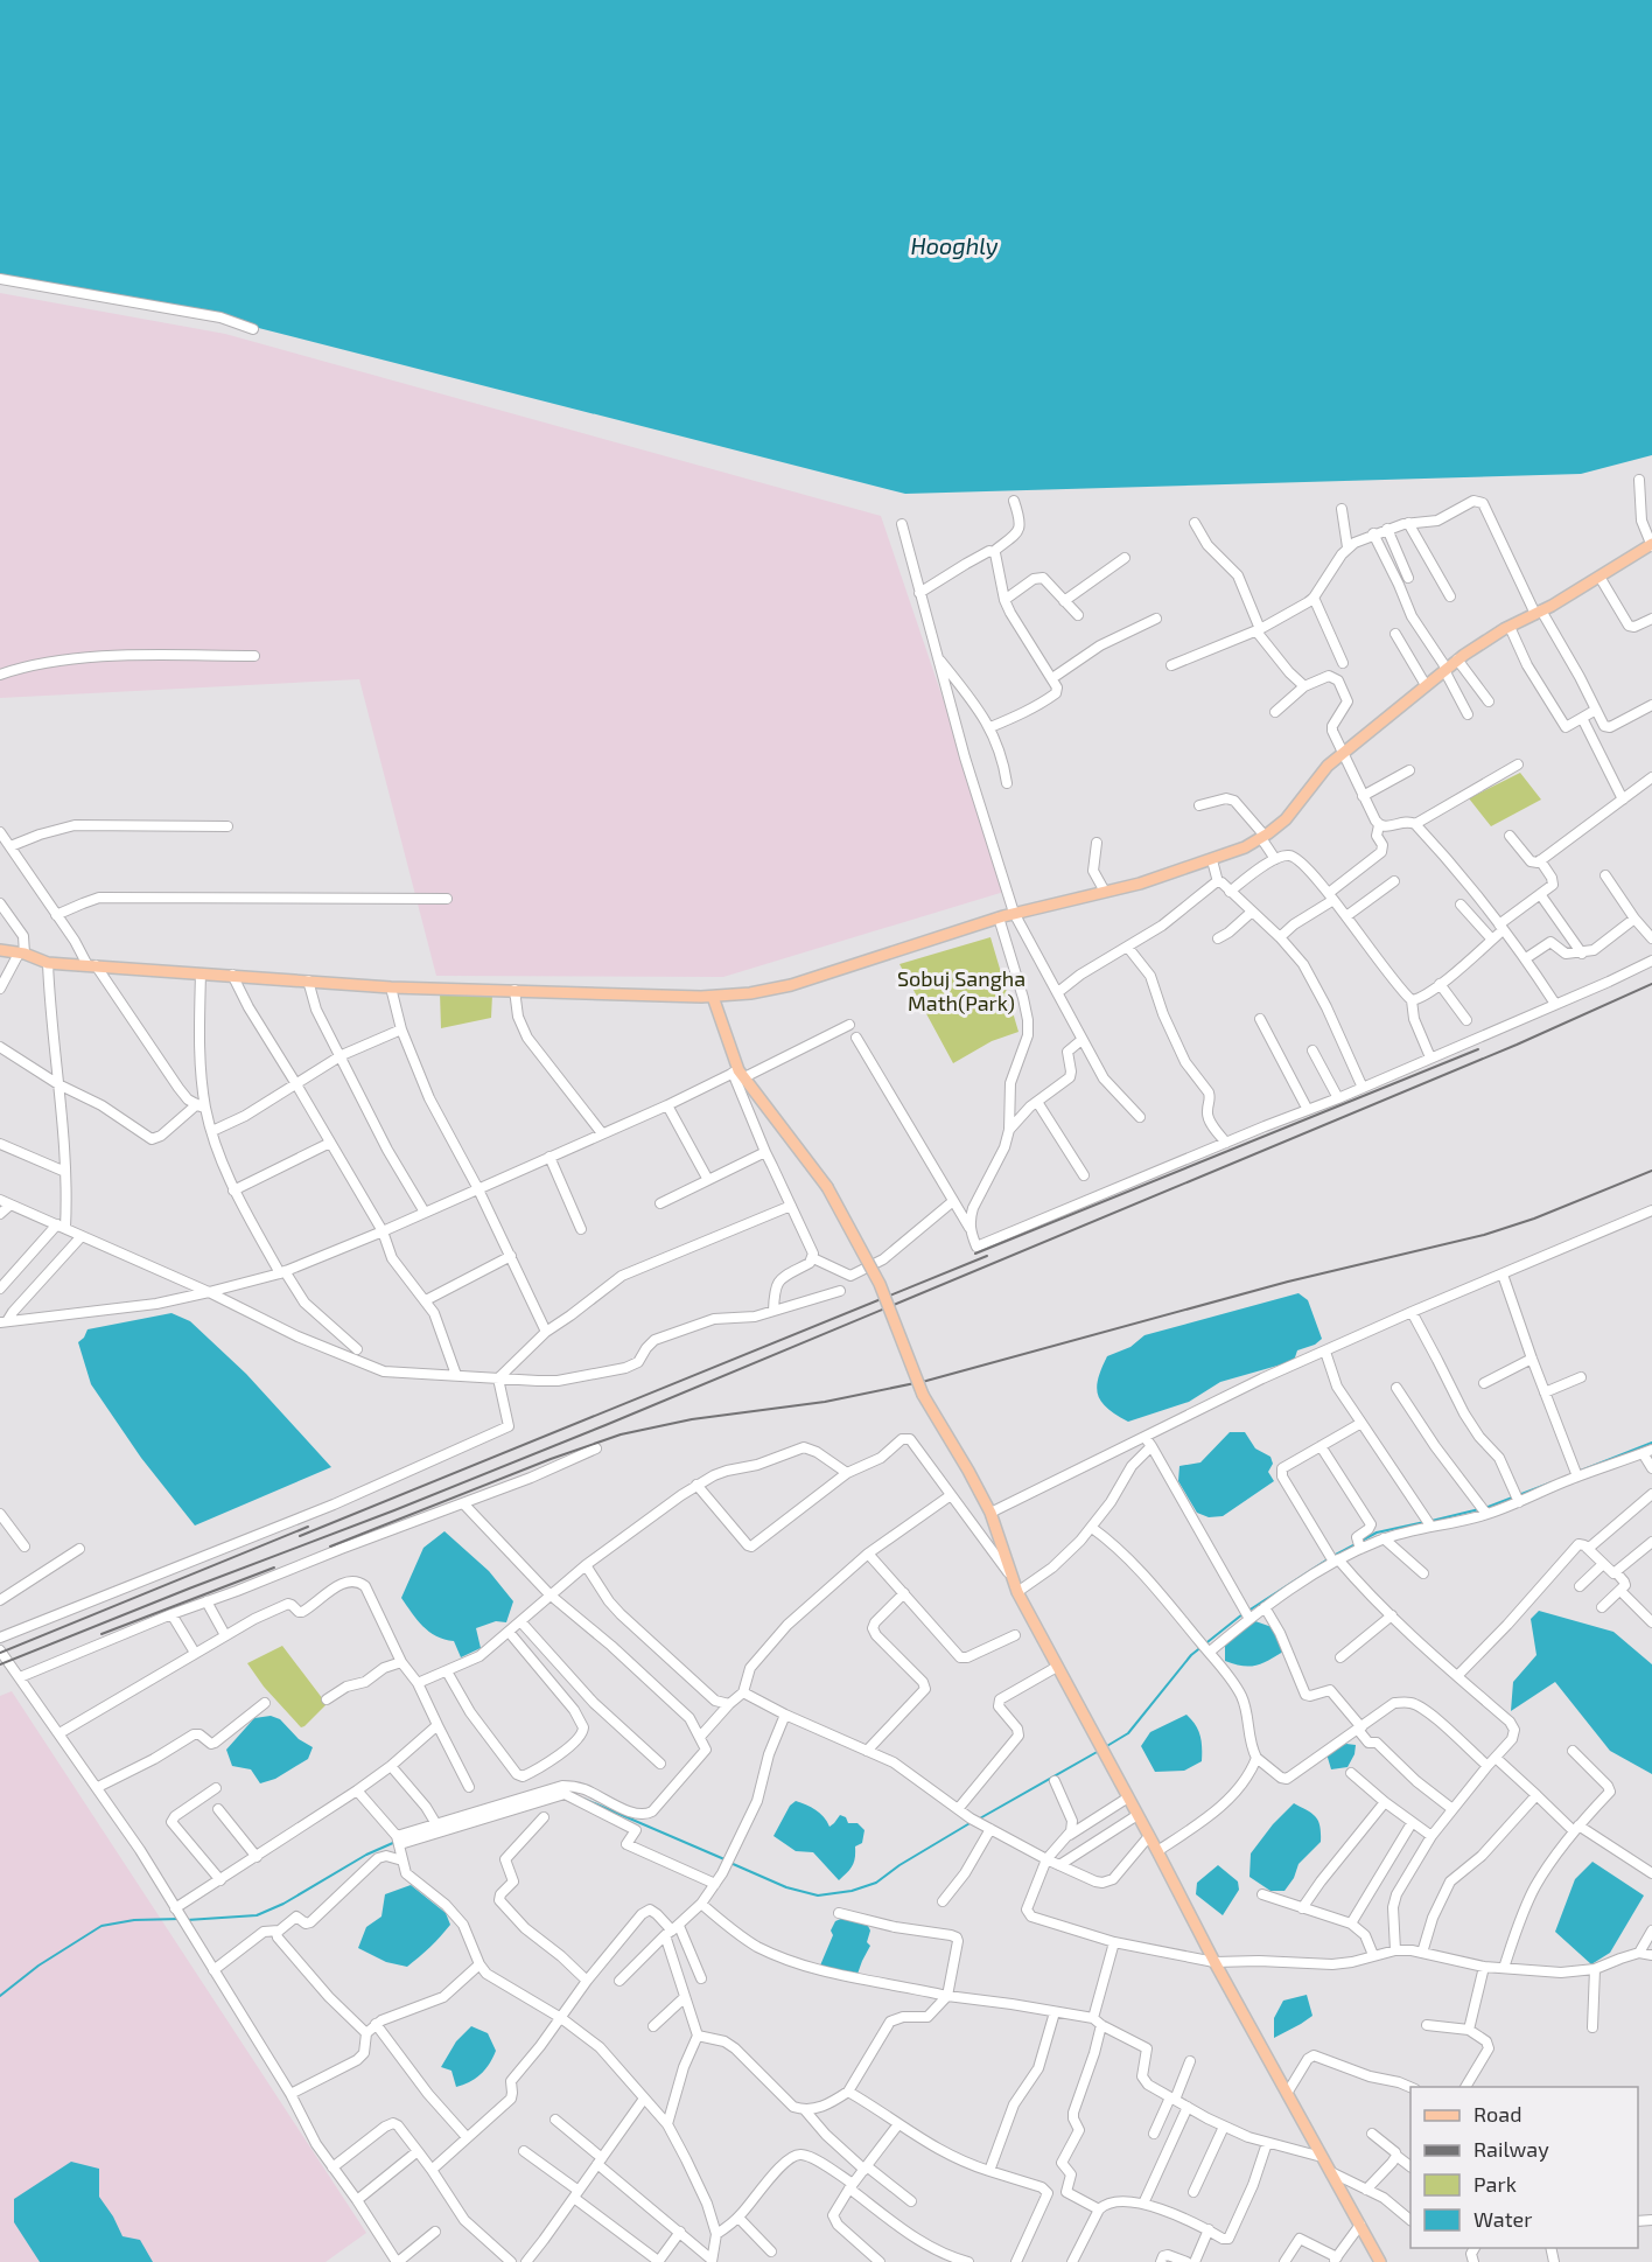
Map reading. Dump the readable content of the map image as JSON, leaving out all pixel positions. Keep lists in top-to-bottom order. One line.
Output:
{"water":["Hooghly"],"parks":["Sobuj Sangha Math(Park)"],"legend":["Road","Railway","Park","Water"]}
